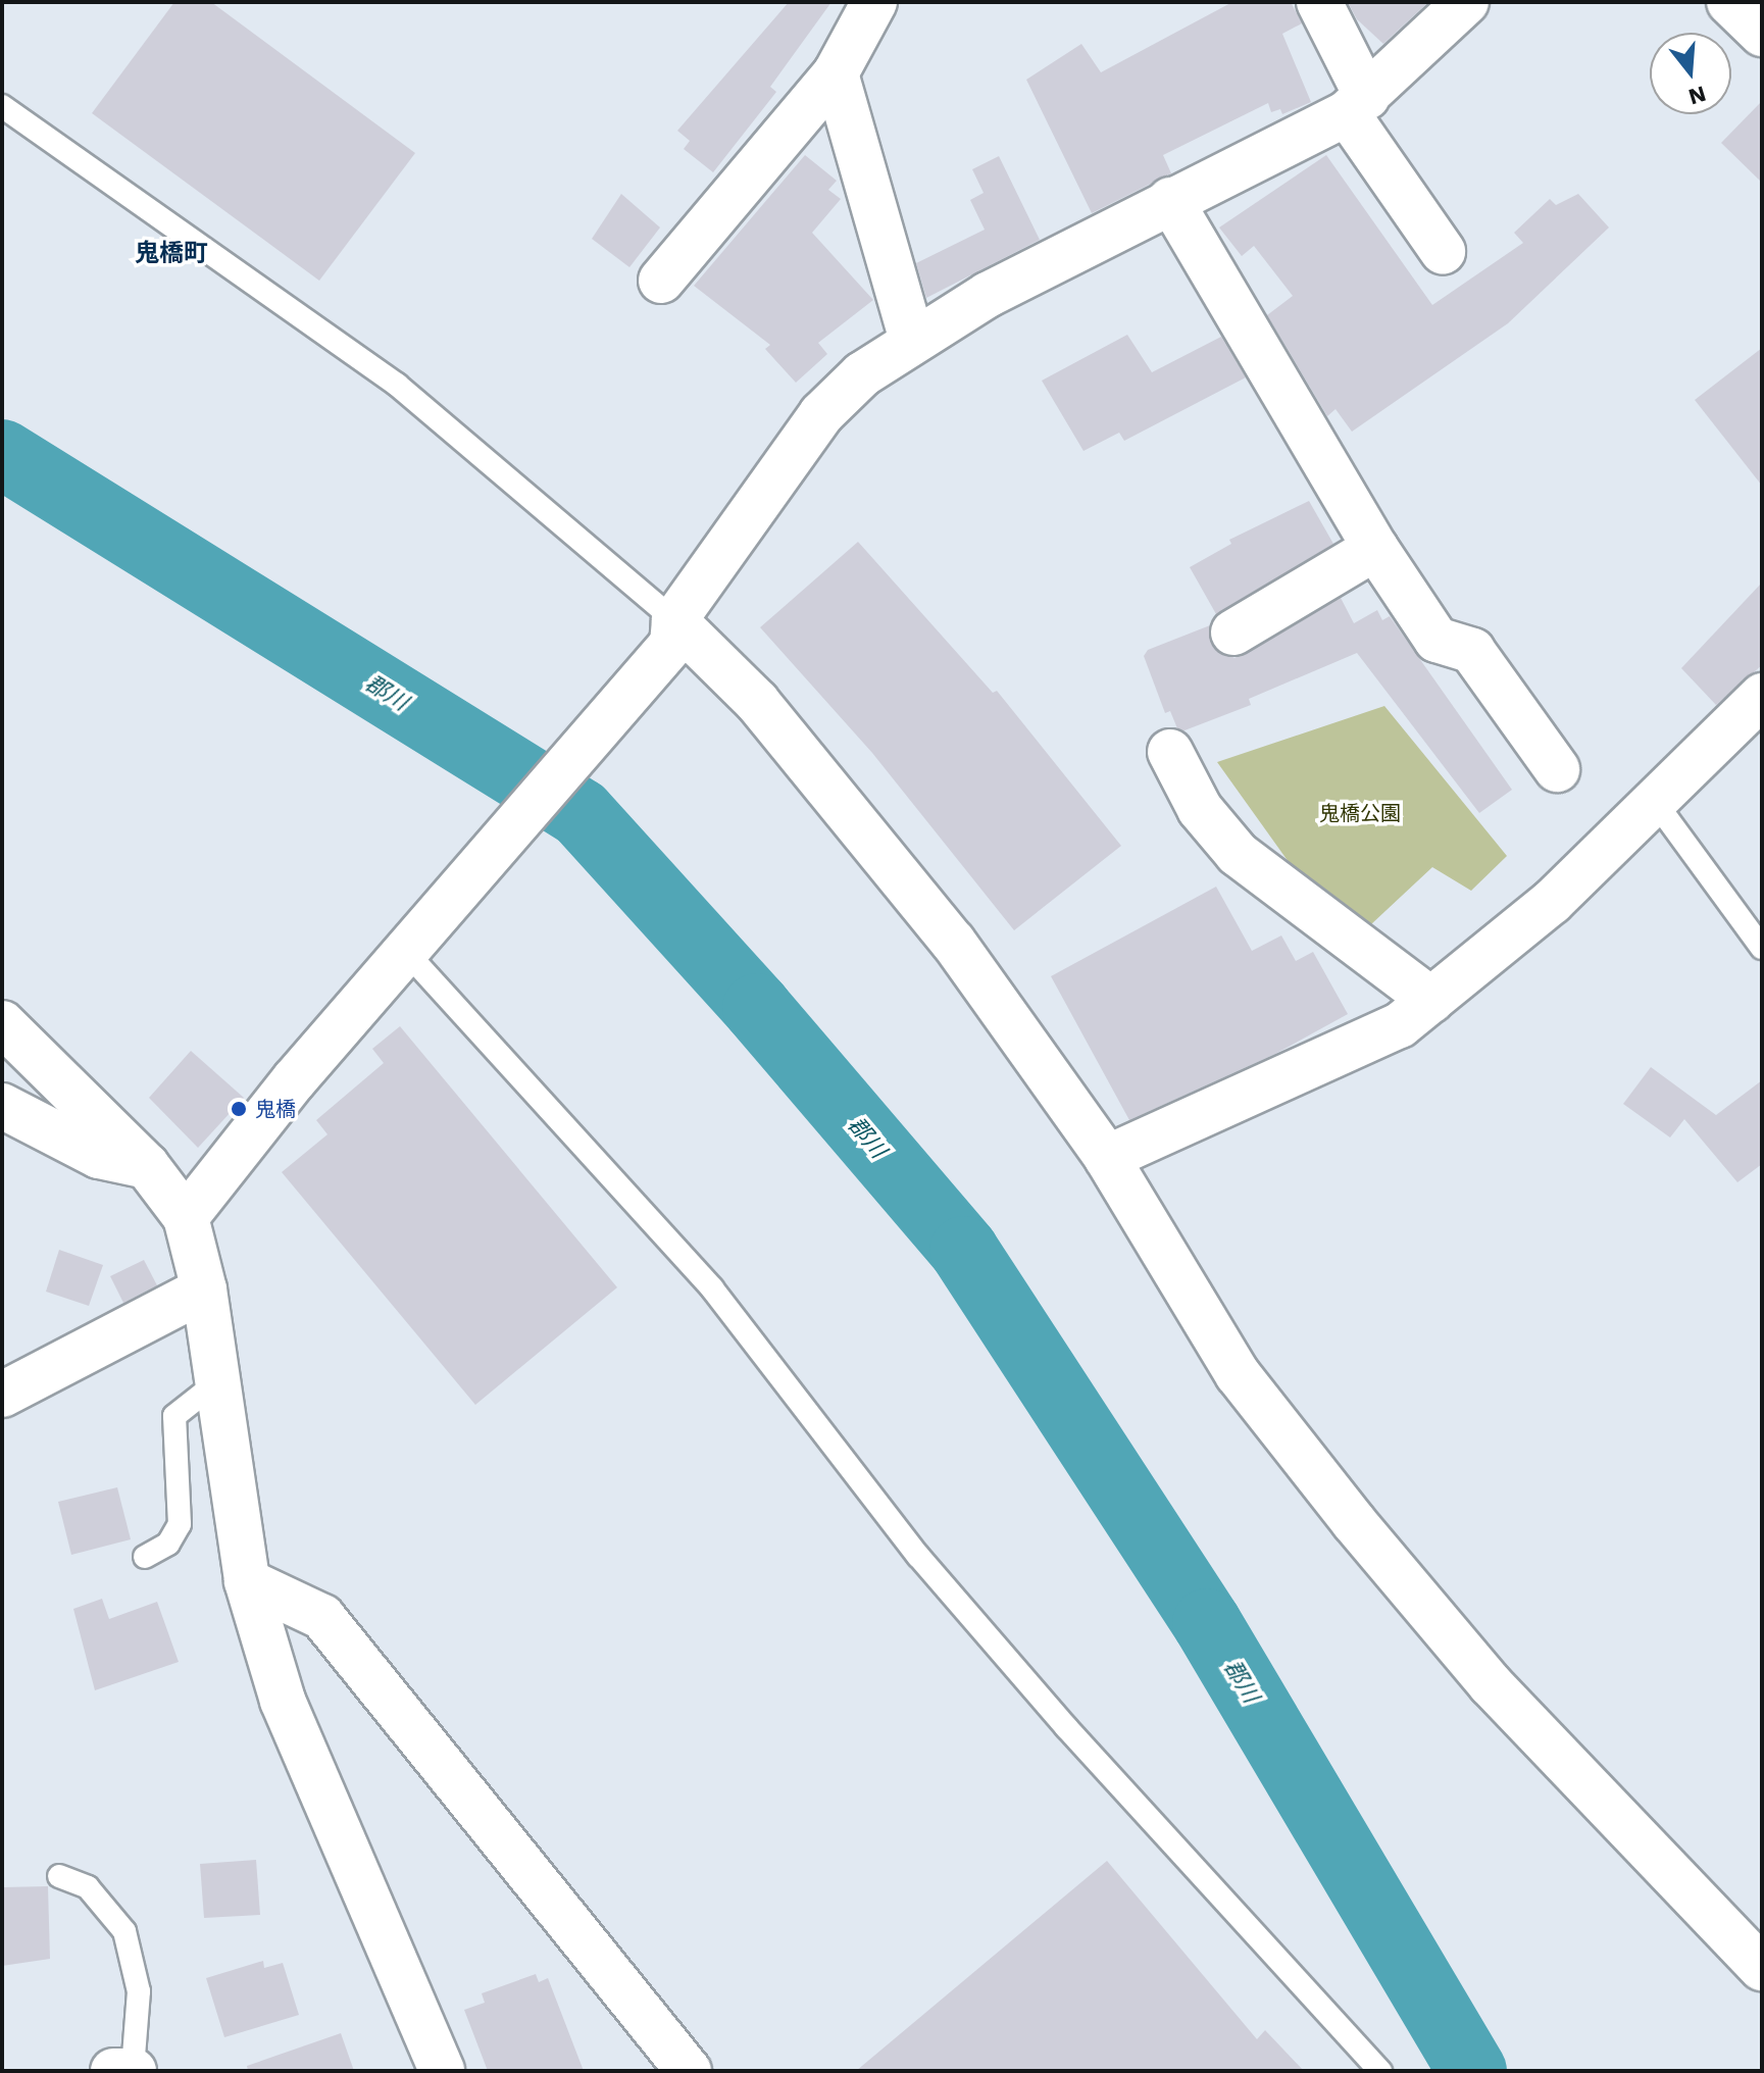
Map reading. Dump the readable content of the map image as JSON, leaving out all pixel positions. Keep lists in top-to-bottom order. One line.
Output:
{"districts":["鬼橋町"],"water":["郡川"],"parks":["鬼橋公園"],"places":["鬼橋"],"north":"bottom"}
